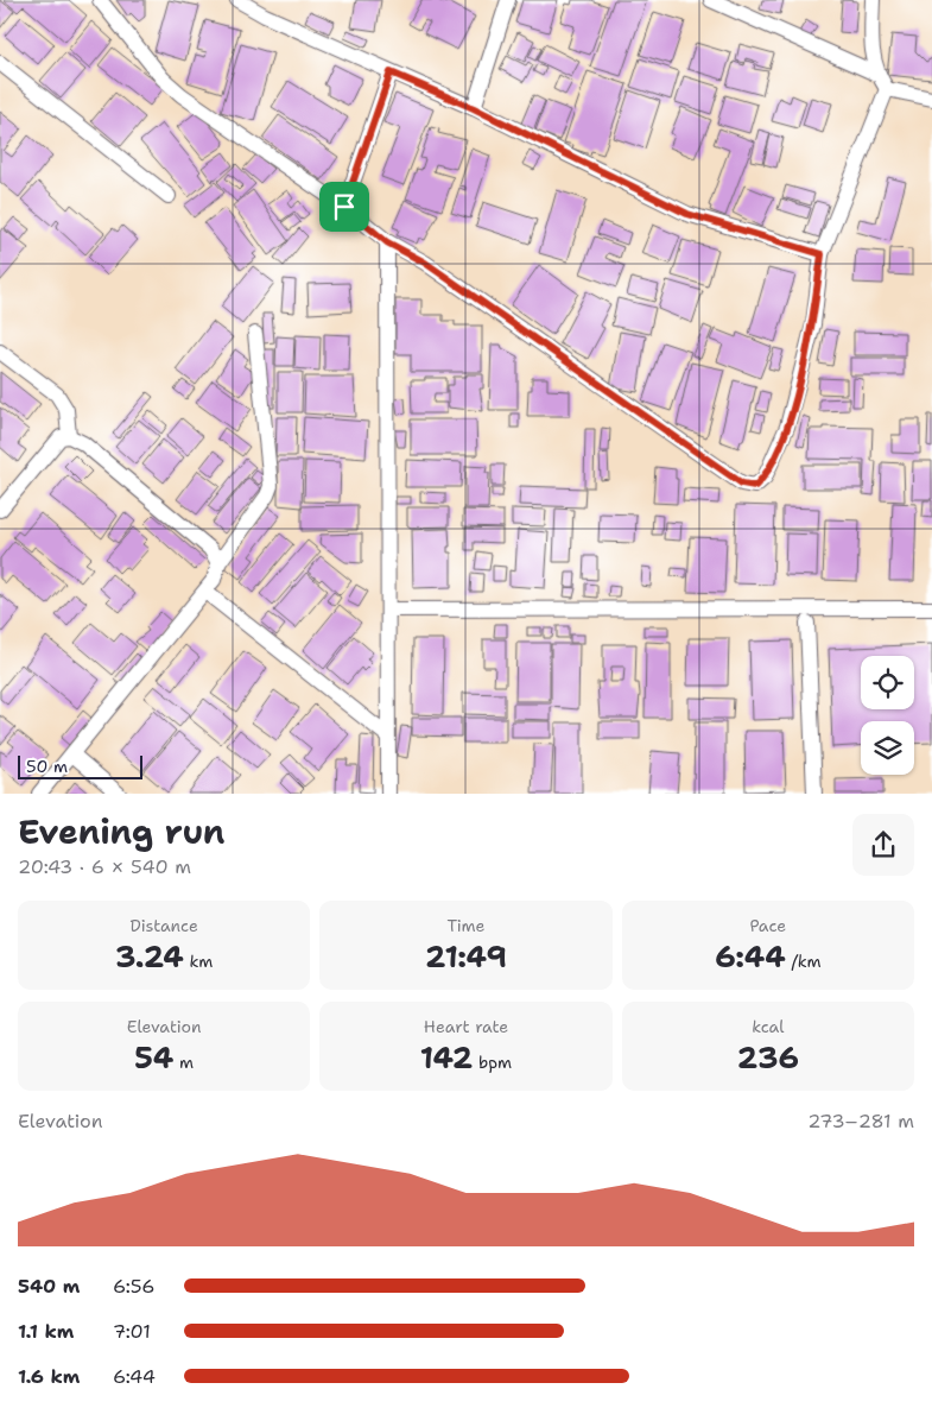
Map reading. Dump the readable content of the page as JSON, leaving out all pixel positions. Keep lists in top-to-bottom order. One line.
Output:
{"scale_bar":"50 m","page":{"scale":"50 m","heading":["Evening run","20:43 · 6 × 540 m"],"stats":[["Distance","3.24 km"],["Time","21:49"],["Pace","6:44 /km"],["Elevation","54 m"],["Heart rate","142 bpm"],["kcal","236"]],"chart":["Elevation","273–281 m"],"list":[{"name":"540 m","note":"6:56"},{"name":"1.1 km","note":"7:01"},{"name":"1.6 km","note":"6:44"}]}}
